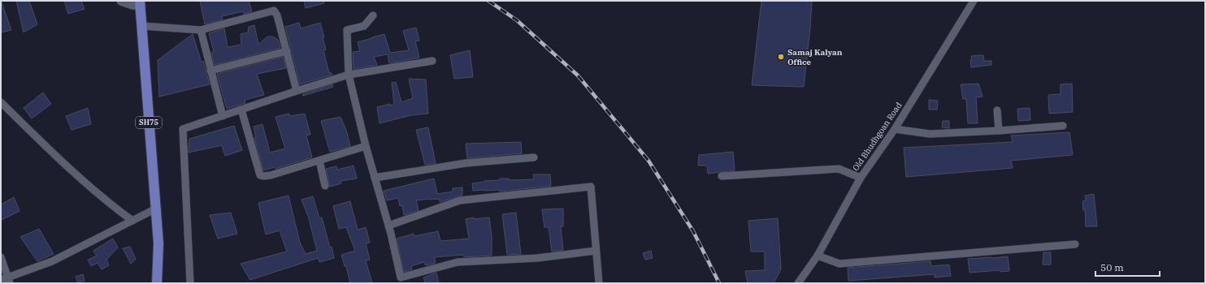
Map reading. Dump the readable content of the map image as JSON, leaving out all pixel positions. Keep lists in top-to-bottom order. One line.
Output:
{"streets":{"main road":["SH75"],"street":["Old Bhudhgoan Road"]},"places":["Samaj Kalyan Office"],"scale_bar":"50 m"}
